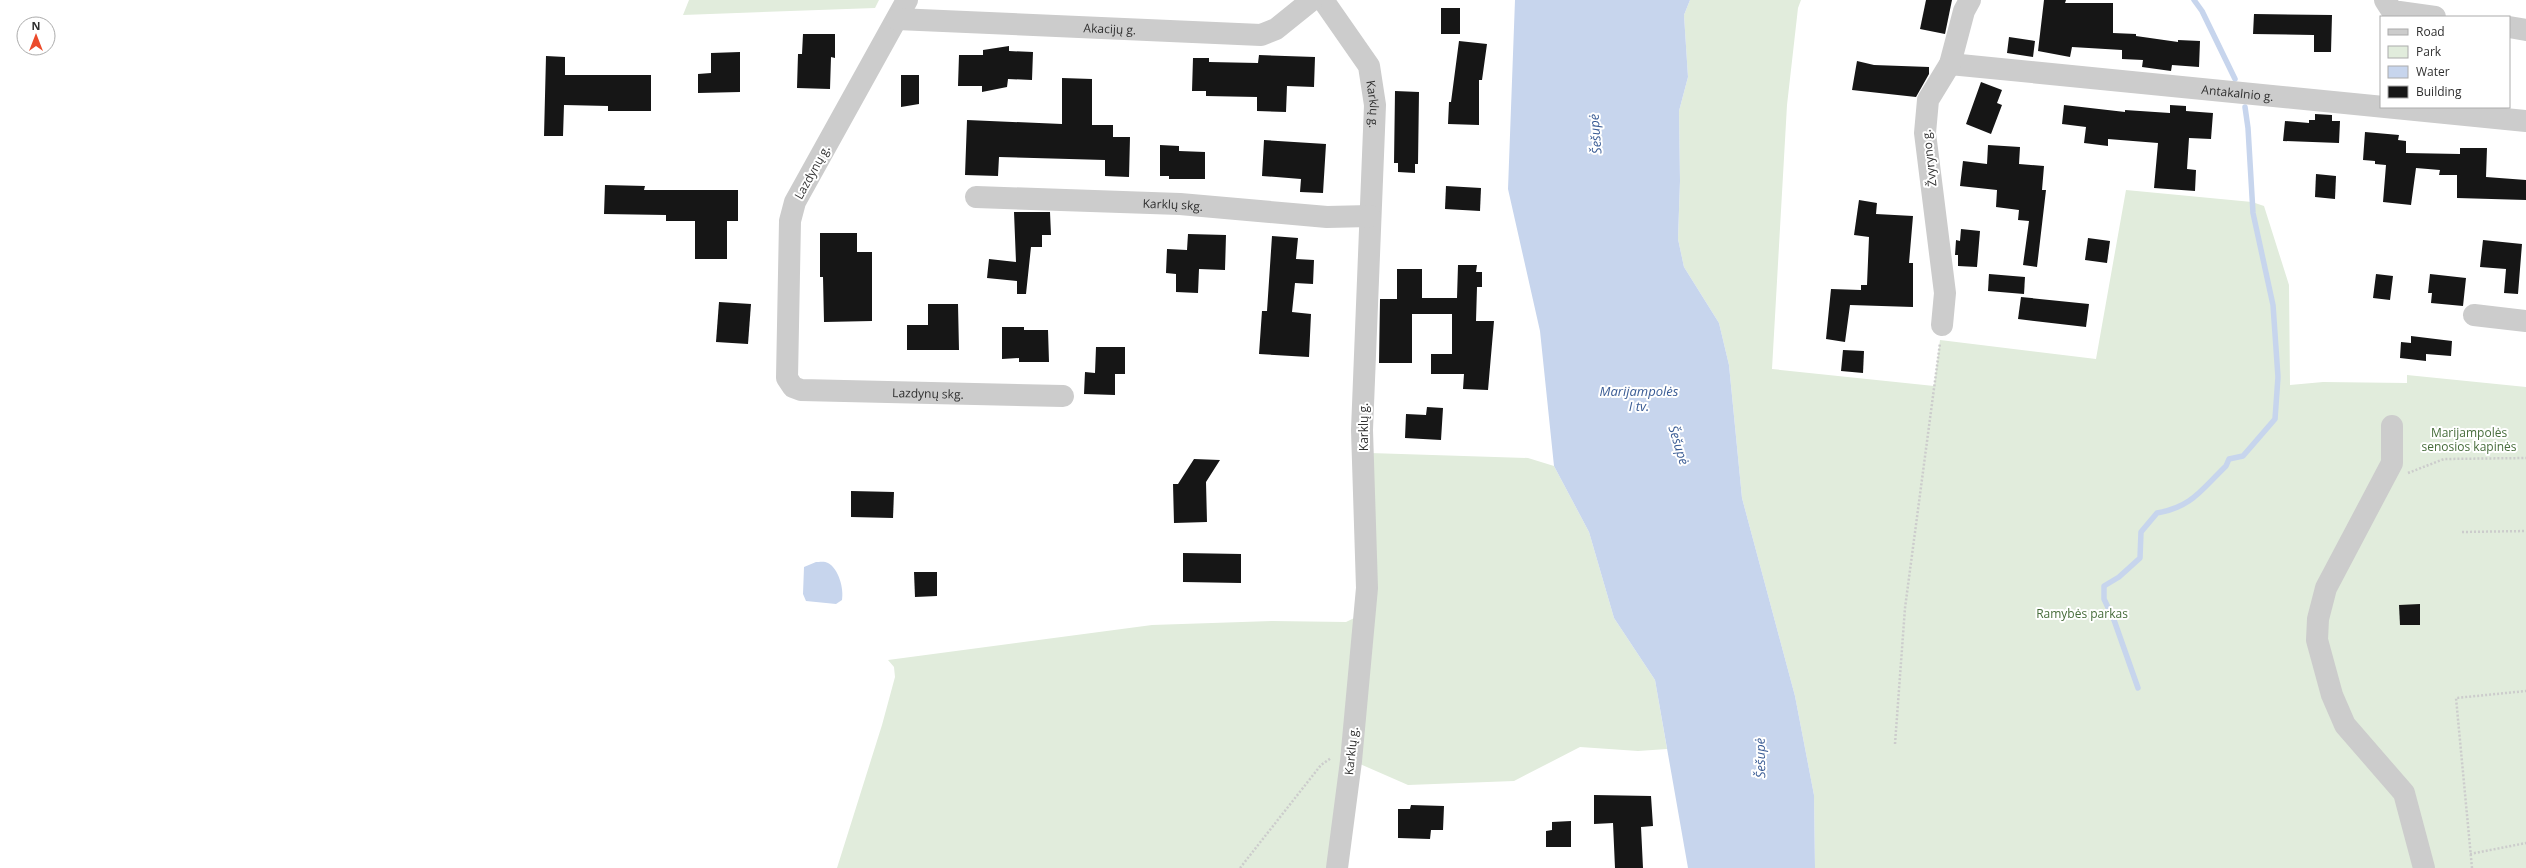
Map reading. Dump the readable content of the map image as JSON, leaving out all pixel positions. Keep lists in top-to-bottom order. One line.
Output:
{"streets":{"street":["Akacijų g.","Antakalnio g.","Karklų g.","Žvyryno g.","Lazdynų g.","Karklų skg.","Lazdynų skg."]},"crossings":[["Akacijų g.","Lazdynų g."],["Antakalnio g.","Žvyryno g."],["Karklų g.","Karklų skg."],["Lazdynų g.","Lazdynų skg."]],"water":["Šešupė","Marijampolės I tv."],"parks":["Marijampolės senosios kapinės","Ramybės parkas"],"legend":["Road","Park","Water","Building"],"north":"top"}
